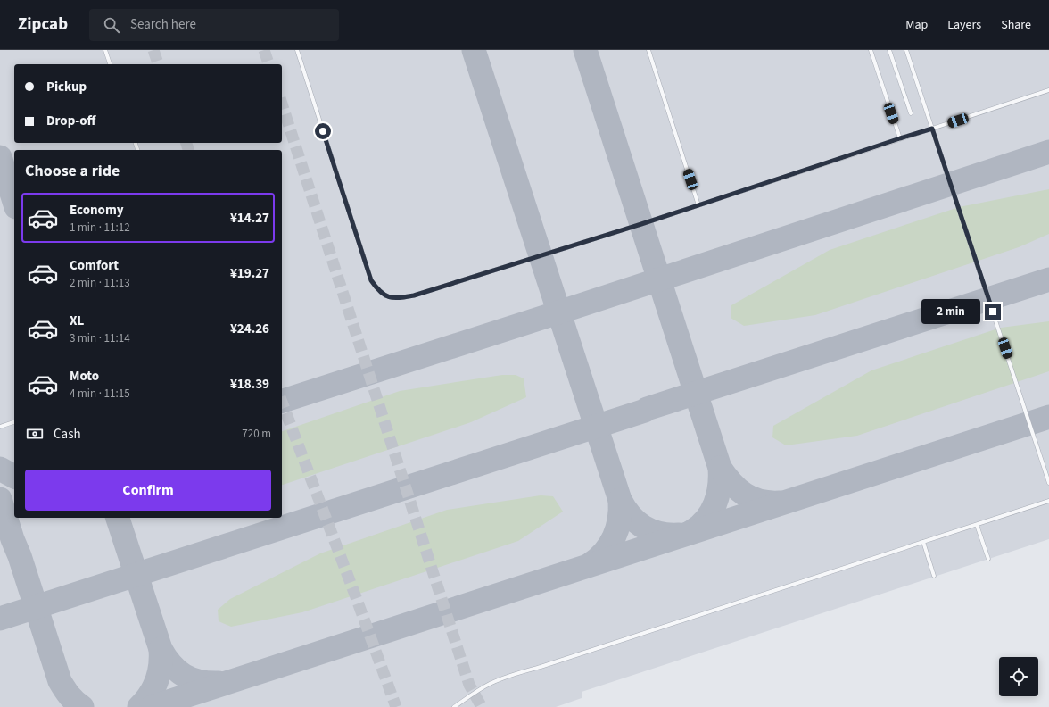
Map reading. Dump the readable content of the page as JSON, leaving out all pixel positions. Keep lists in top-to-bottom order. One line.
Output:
{"page":{"header":"Zipcab","search":"Search here","nav":["Map","Layers","Share"],"banner":["Pickup","Drop-off"],"heading":"Choose a ride","list":[{"name":"Economy","note":"1 min · 11:12","value":"¥14.27"},{"name":"Comfort","note":"2 min · 11:13","value":"¥19.27"},{"name":"XL","note":"3 min · 11:14","value":"¥24.26"},{"name":"Moto","note":"4 min · 11:15","value":"¥18.39"}],"bubble":"2 min","pay":["Cash","720 m"],"buttons":"Confirm"}}
